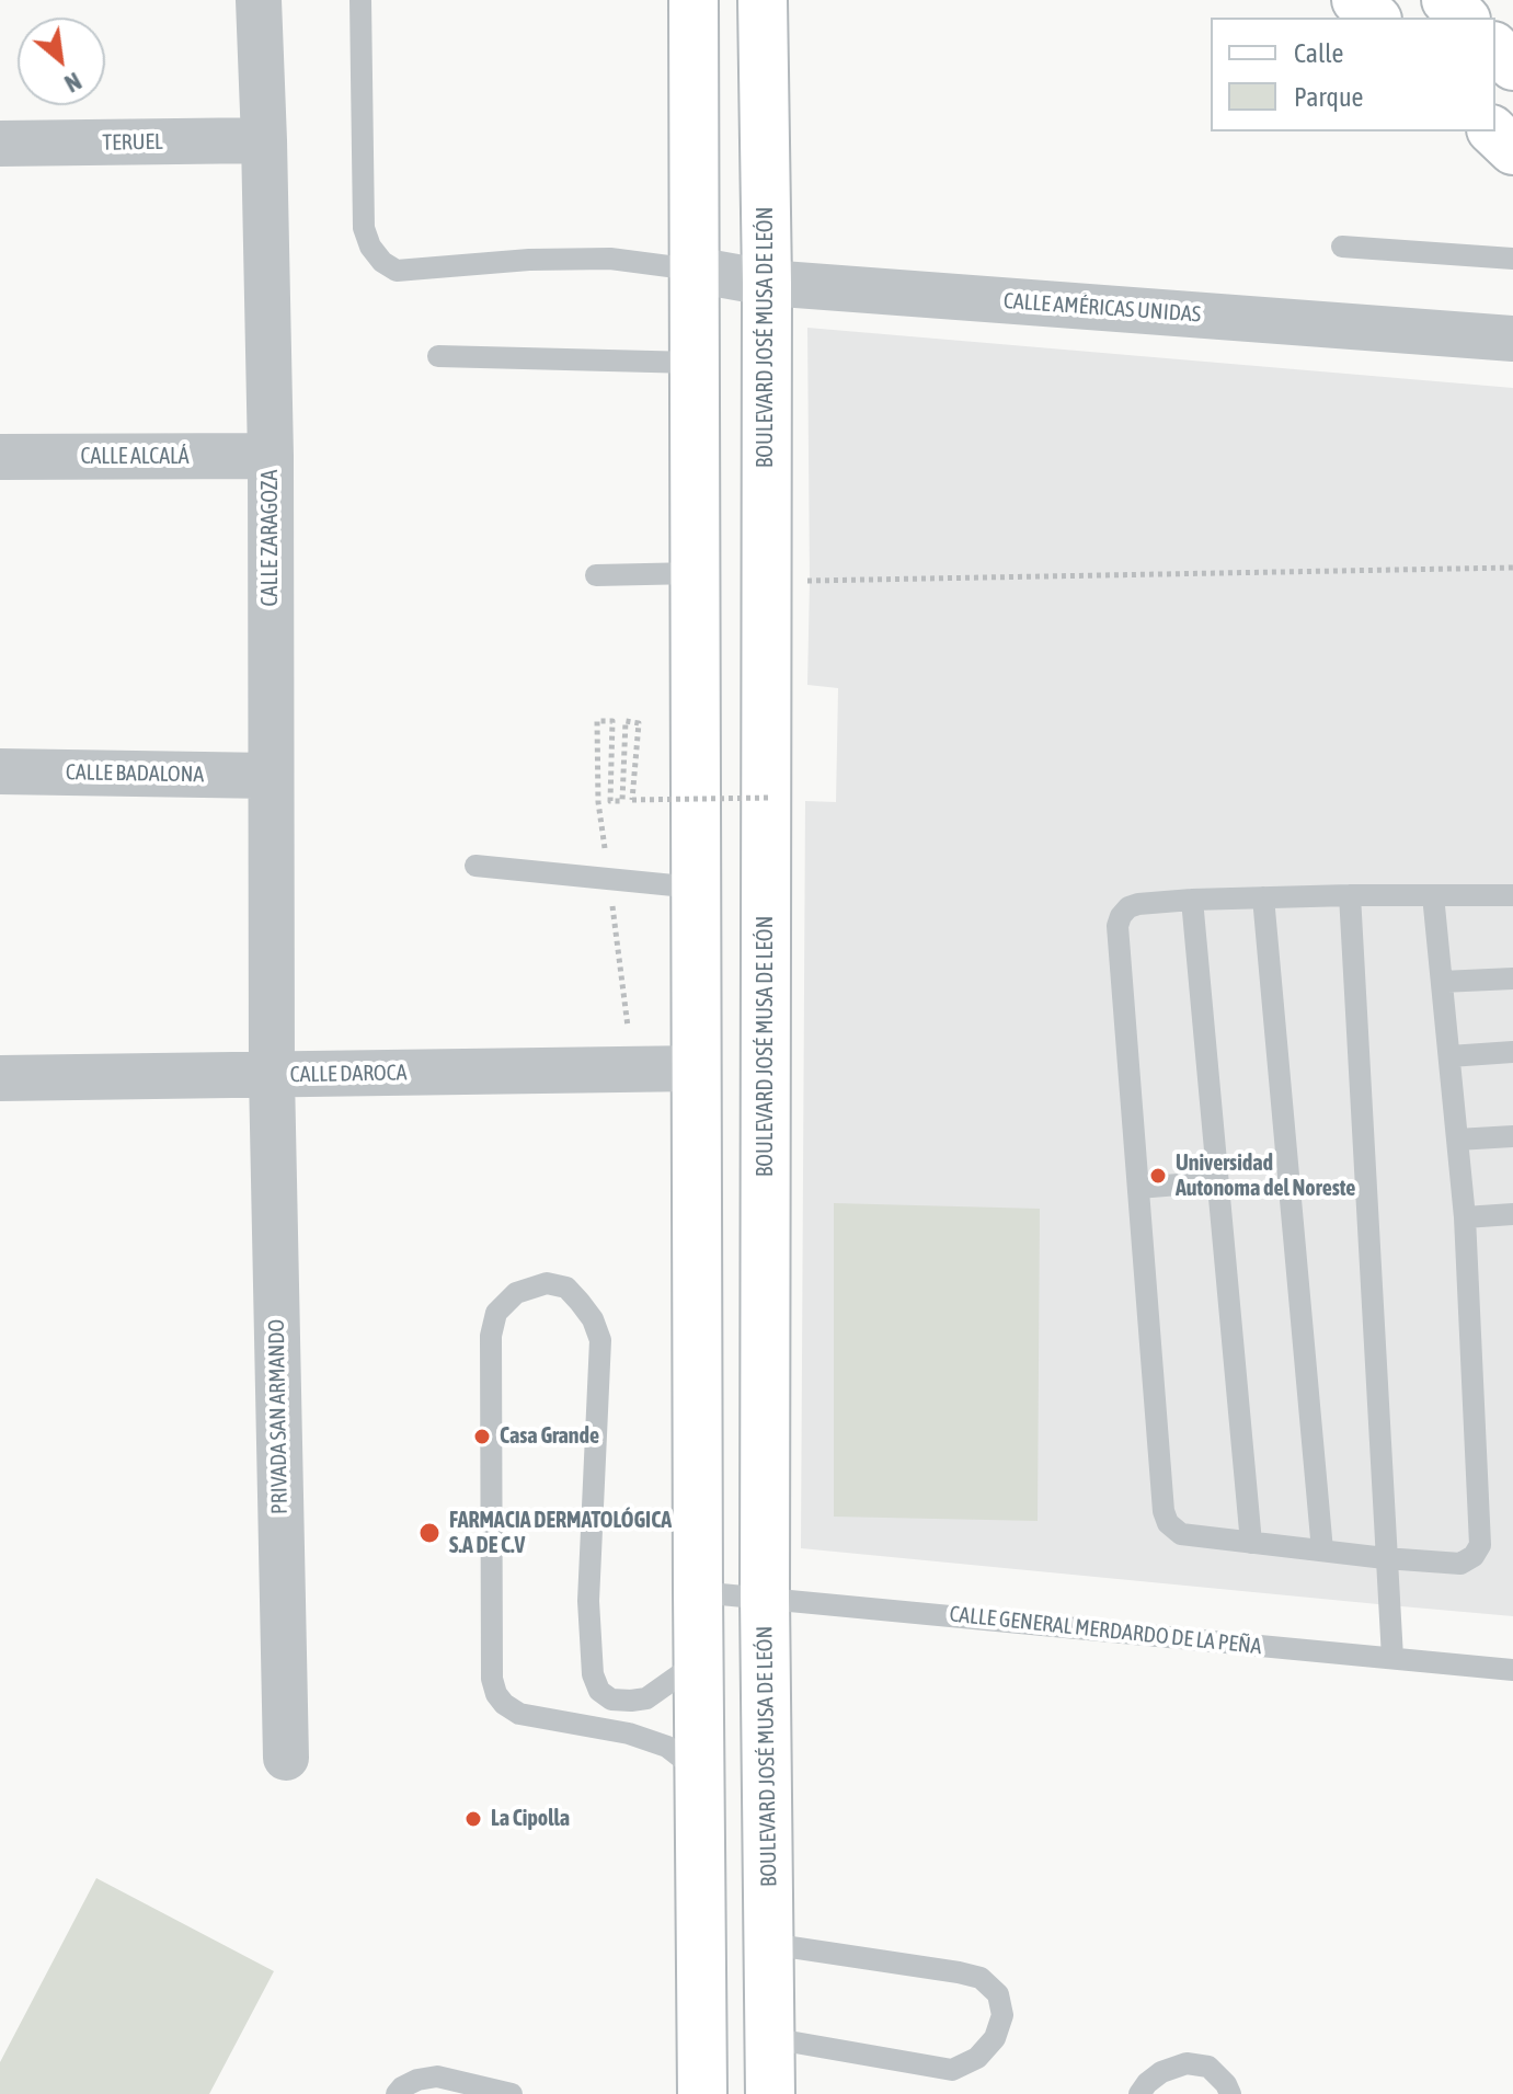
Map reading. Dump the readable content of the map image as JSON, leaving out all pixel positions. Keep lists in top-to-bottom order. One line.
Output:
{"streets":{"main road":["BOULEVARD JOSÉ MUSA DE LEÓN"],"street":["TERUEL","CALLE AMÉRICAS UNIDAS","CALLE ALCALÁ","CALLE ZARAGOZA","CALLE BADALONA","CALLE DAROCA","PRIVADA SAN ARMANDO"],"lane":["CALLE GENERAL MERDARDO DE LA PEÑA"]},"crossings":[["TERUEL","CALLE ZARAGOZA"],["CALLE AMÉRICAS UNIDAS","BOULEVARD JOSÉ MUSA DE LEÓN"],["BOULEVARD JOSÉ MUSA DE LEÓN","CALLE GENERAL MERDARDO DE LA PEÑA"],["CALLE ALCALÁ","CALLE ZARAGOZA"],["CALLE ZARAGOZA","CALLE BADALONA"],["CALLE ZARAGOZA","CALLE DAROCA"],["CALLE ZARAGOZA","PRIVADA SAN ARMANDO"],["CALLE DAROCA","PRIVADA SAN ARMANDO"]],"places":["Universidad Autonoma del Noreste","Casa Grande","FARMACIA DERMATOLÓGICA S.A DE C.V","La Cipolla"],"legend":["Calle","Parque"],"north":"bottom right"}
